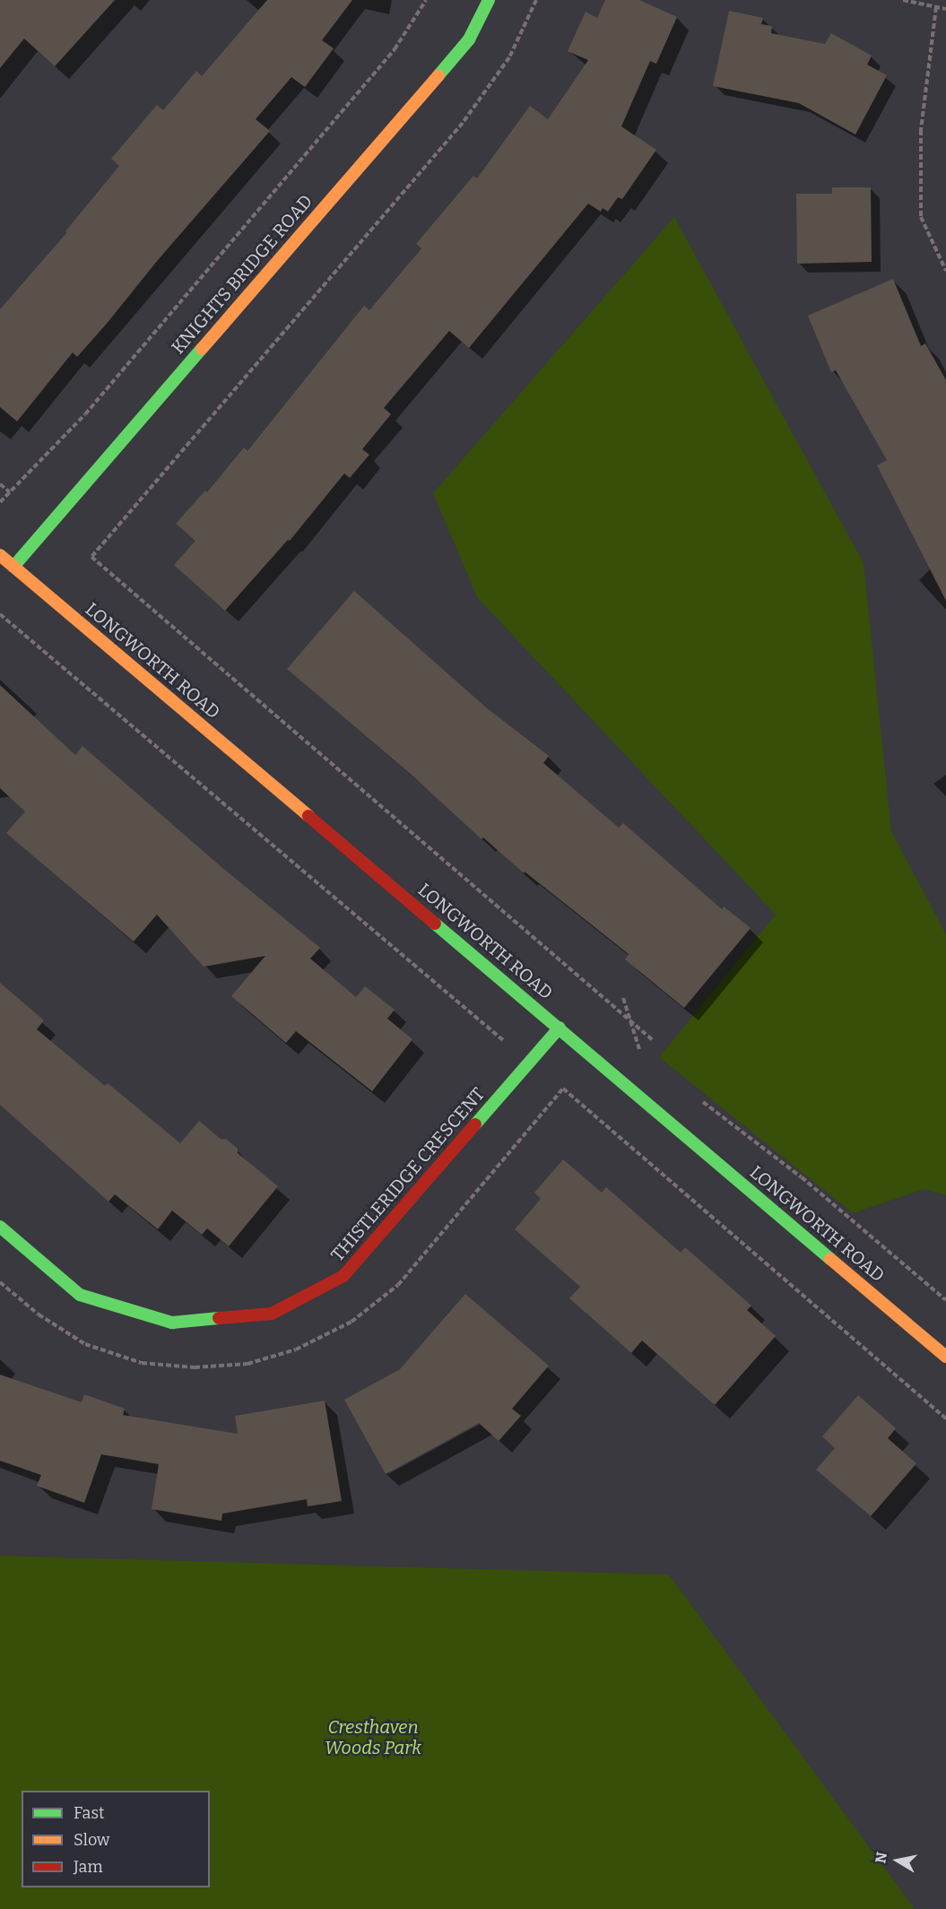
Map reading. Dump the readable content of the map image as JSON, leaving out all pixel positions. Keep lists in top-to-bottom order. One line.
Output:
{"streets":{"street":["KNIGHTS BRIDGE ROAD","LONGWORTH ROAD","THISTLERIDGE CRESCENT"]},"crossings":[["KNIGHTS BRIDGE ROAD","LONGWORTH ROAD"],["LONGWORTH ROAD","THISTLERIDGE CRESCENT"]],"parks":["Cresthaven Woods Park"],"legend":["Fast","Slow","Jam"],"north":"left"}
